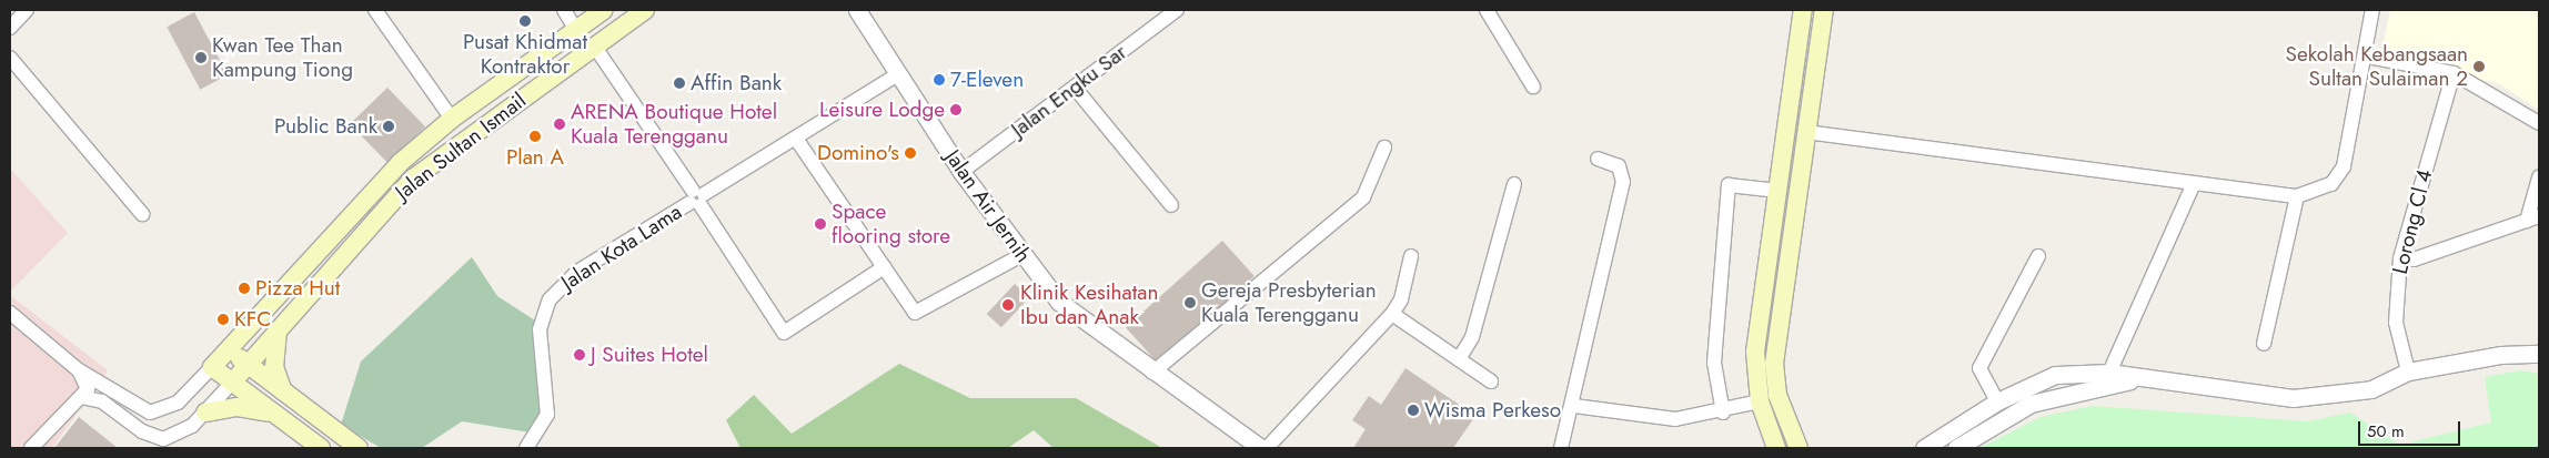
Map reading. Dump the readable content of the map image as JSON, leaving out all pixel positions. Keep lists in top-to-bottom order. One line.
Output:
{"streets":{"main road":["Jalan Sultan Ismail"],"street":["Jalan Engku Sar","Jalan Air Jernih","Lorong Cl 4","Jalan Kota Lama"]},"crossings":[["Jalan Engku Sar","Jalan Air Jernih"],["Jalan Air Jernih","Jalan Kota Lama"]],"places":["Pusat Khidmat Kontraktor","Kwan Tee Than Kampung Tiong","Sekolah Kebangsaan Sultan Sulaiman 2","7-Eleven","Affin Bank","Leisure Lodge","ARENA Boutique Hotel Kuala Terengganu","Public Bank","Plan A","Domino's","Space flooring store","Pizza Hut","Gereja Presbyterian Kuala Terengganu","Klinik Kesihatan Ibu dan Anak","KFC","J Suites Hotel","Wisma Perkeso"],"scale_bar":"50 m"}
